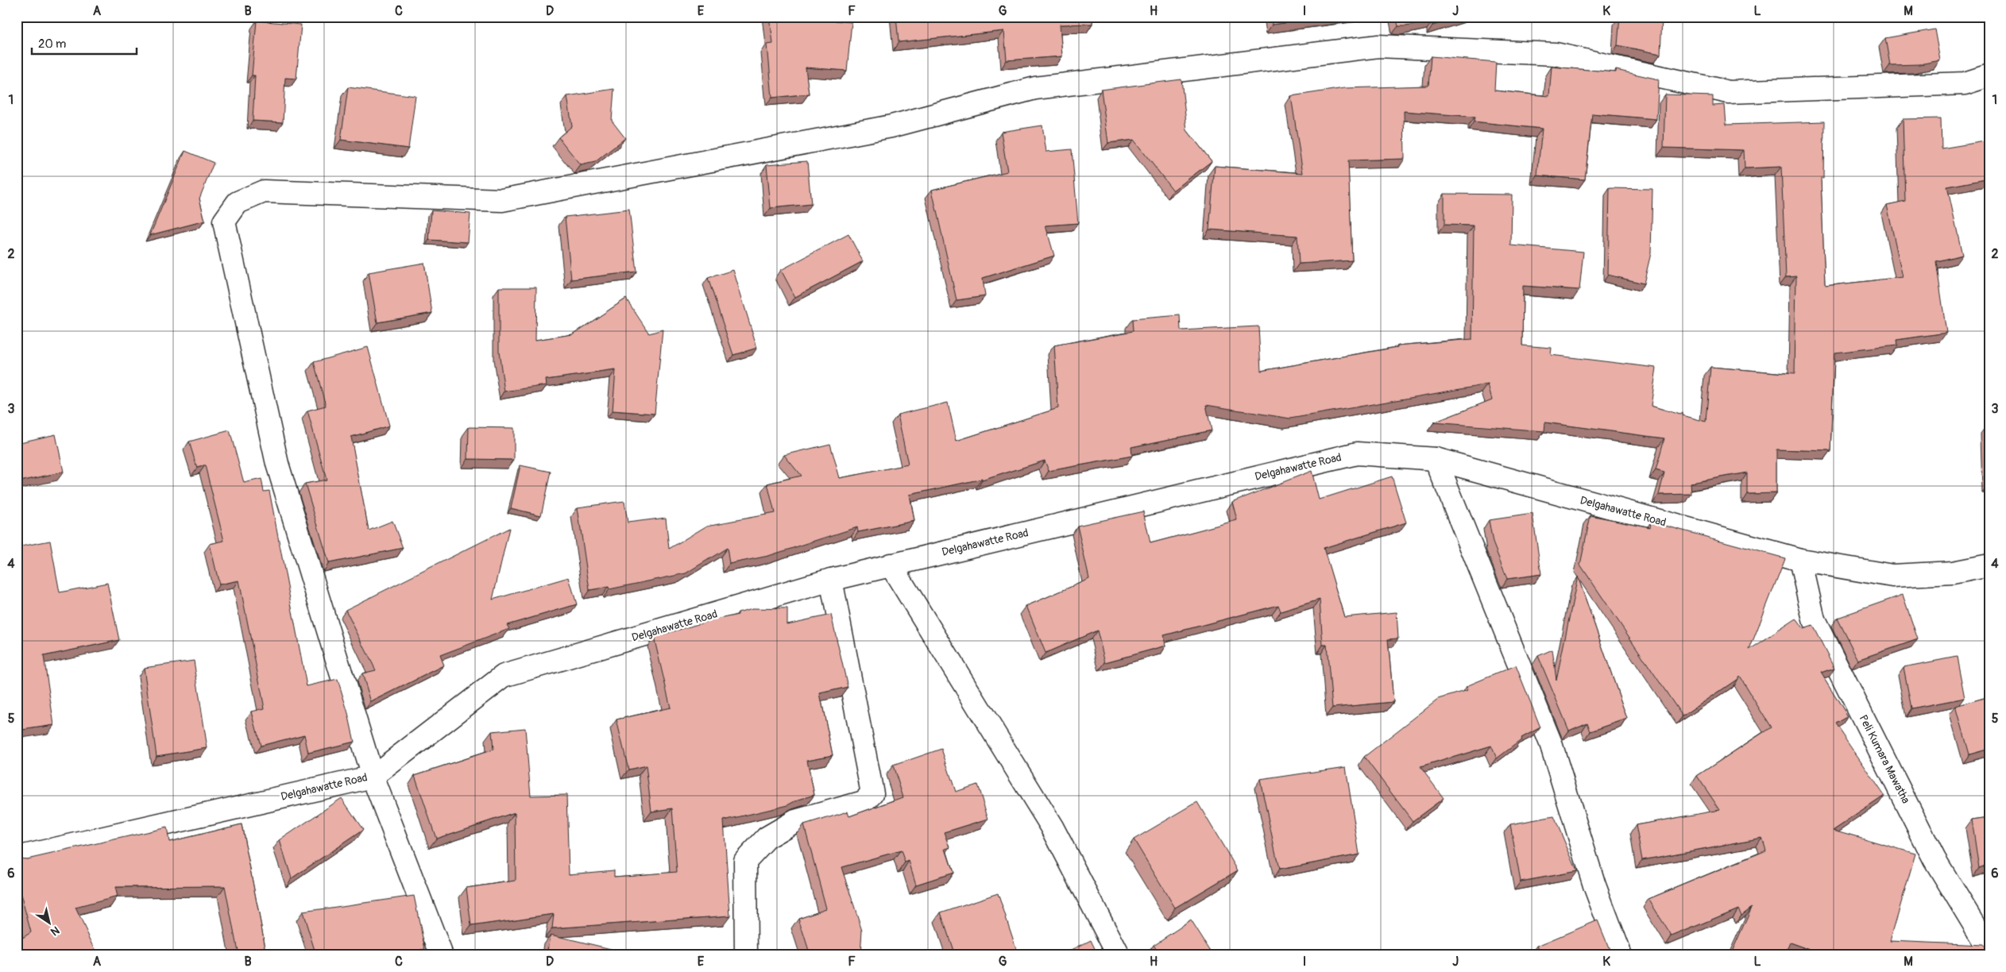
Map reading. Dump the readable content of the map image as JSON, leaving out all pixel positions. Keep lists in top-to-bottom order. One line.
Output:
{"streets":{"street":["Delgahawatte Road","Peli Kumara Mawatha"]},"crossings":[["Delgahawatte Road","Peli Kumara Mawatha"]],"scale_bar":"20 m","north":"bottom right","grid":{"columns":["A","B","C","D","E","F","G","H","I","J","K","L","M"],"rows":["1","2","3","4","5","6"]}}
